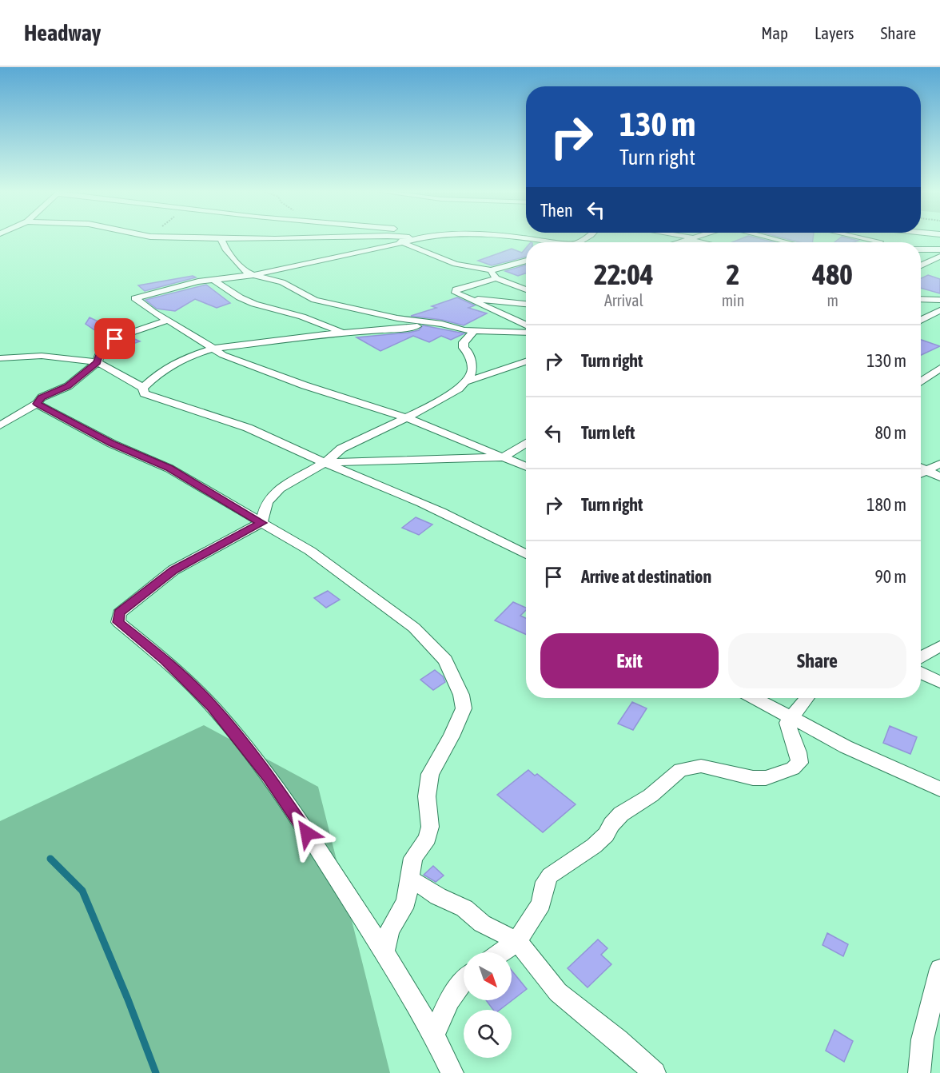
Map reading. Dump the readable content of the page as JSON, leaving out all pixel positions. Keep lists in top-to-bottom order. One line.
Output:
{"north":"bottom right","page":{"header":"Headway","nav":["Map","Layers","Share"],"turn":["130 m","Turn right"],"then":"Then","eta":["22:04","Arrival","2","min","480","m"],"list":[{"name":"Turn right","value":"130 m"},{"name":"Turn left","value":"80 m"},{"name":"Turn right","value":"180 m"},{"name":"Arrive at destination","value":"90 m"}],"buttons":["Exit","Share"]}}
